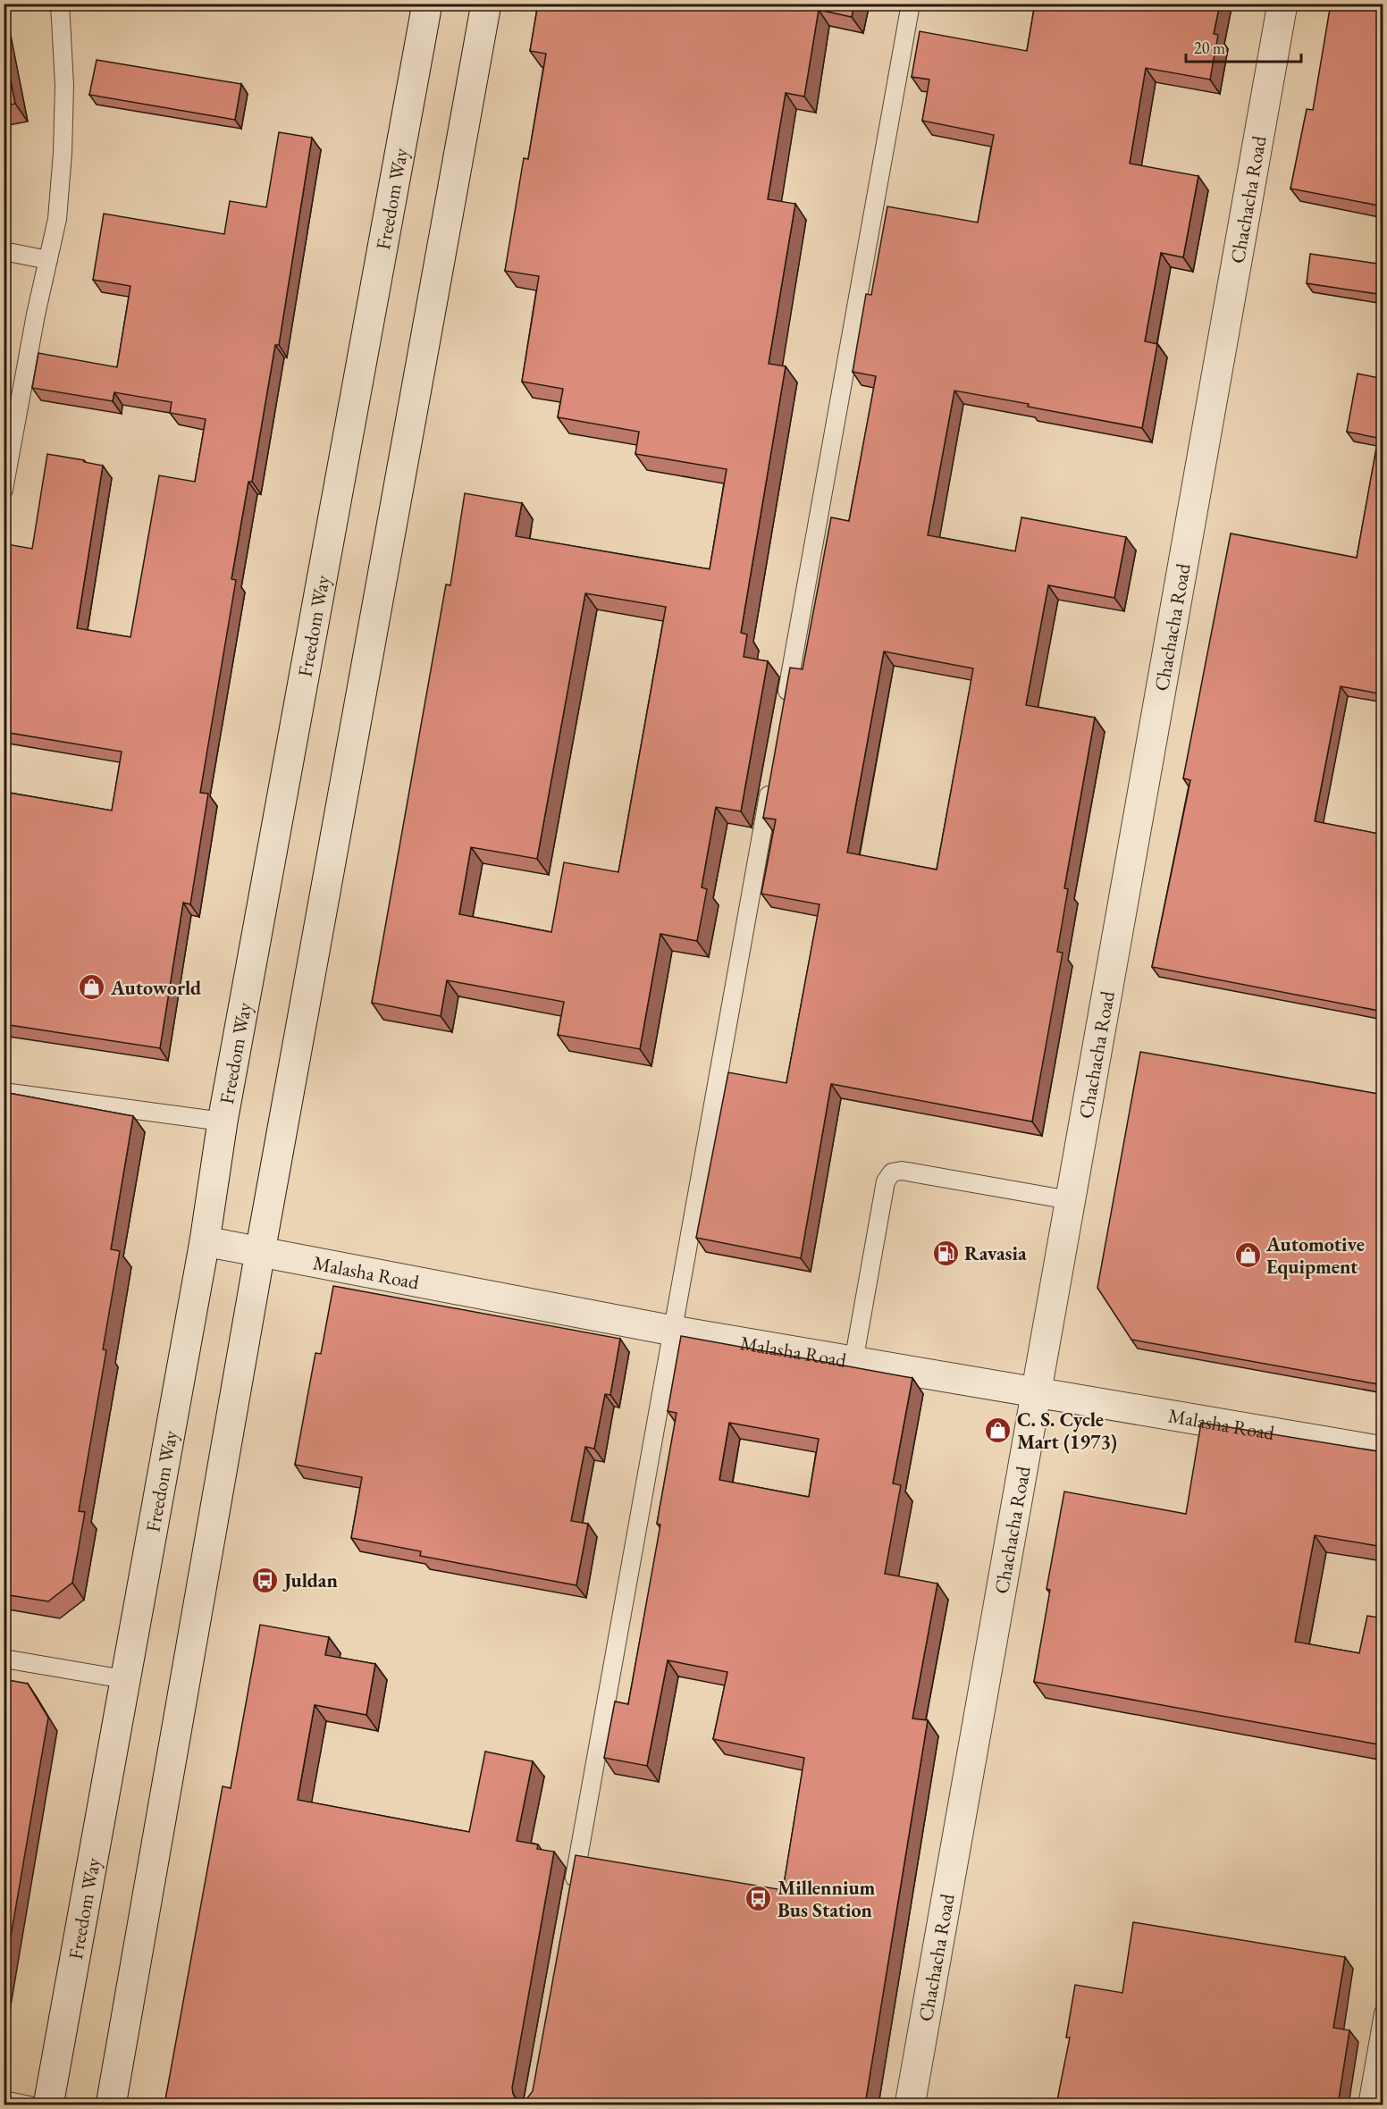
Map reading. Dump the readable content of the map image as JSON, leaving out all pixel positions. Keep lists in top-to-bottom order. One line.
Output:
{"streets":{"main road":["Freedom Way","Chachacha Road","Malasha Road"]},"crossings":[["Freedom Way","Malasha Road"],["Chachacha Road","Malasha Road"]],"places":{"shop":["Autoworld","Automotive Equipment","C. S. Cycle Mart (1973)"],"fuel station":["Ravasia"],"bus stop":["Juldan","Millennium Bus Station"]},"scale_bar":"20 m"}
